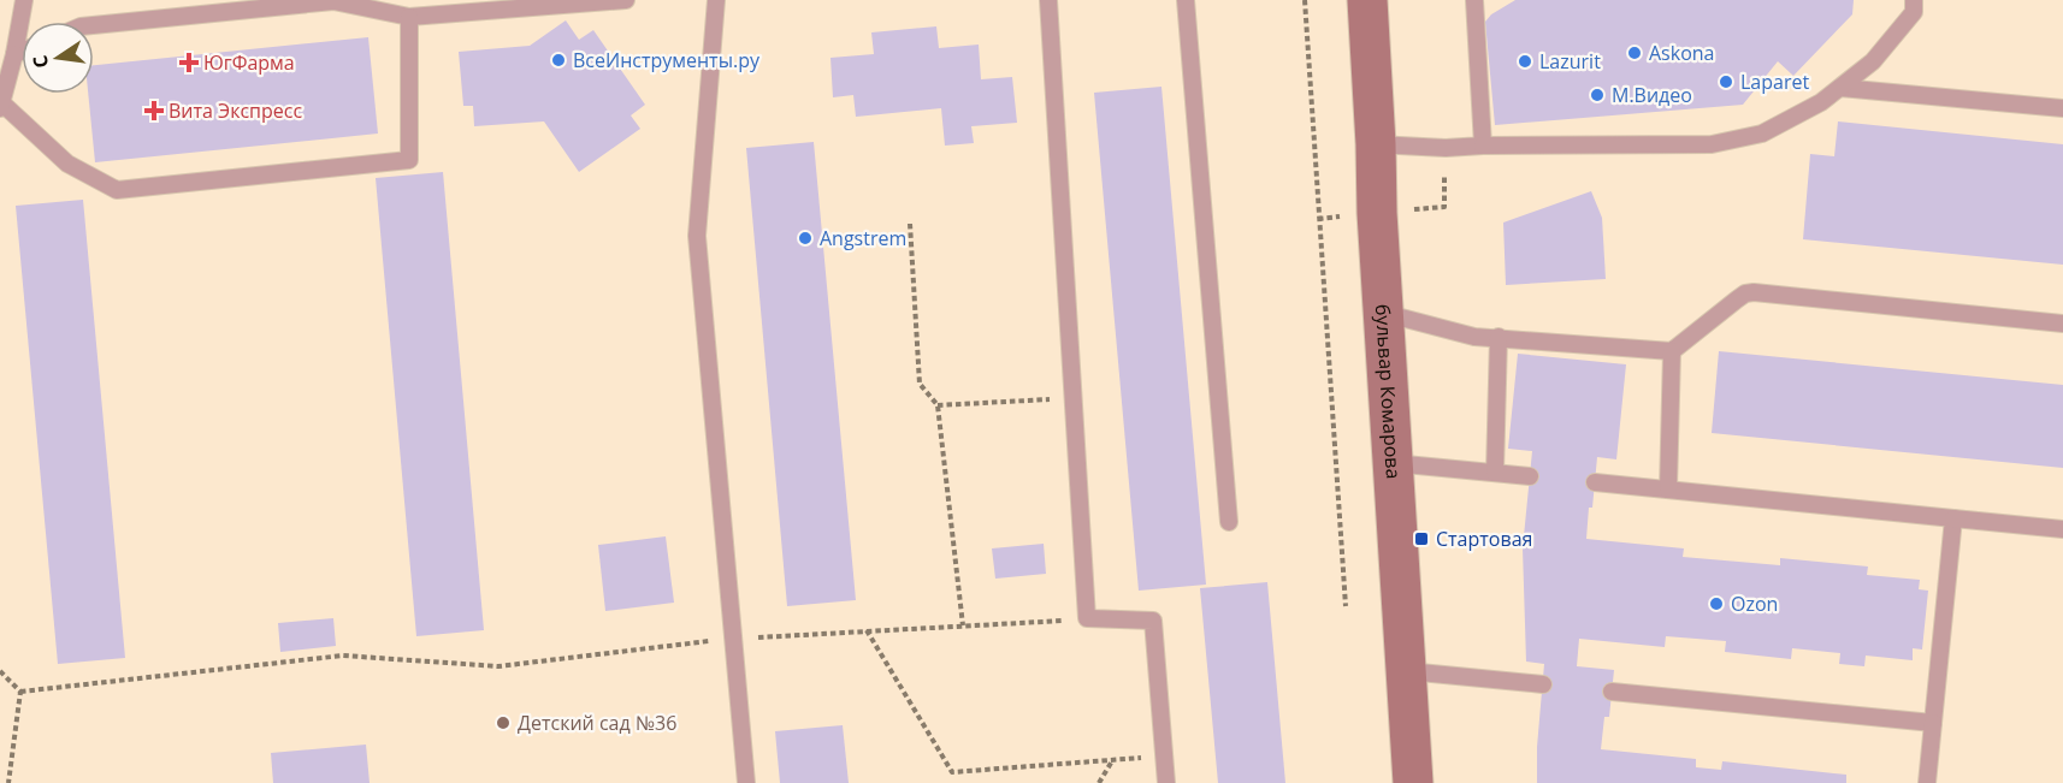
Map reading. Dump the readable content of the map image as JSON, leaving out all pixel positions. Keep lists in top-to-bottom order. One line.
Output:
{"streets":{"street":["бульвар Комарова"]},"places":{"other":["Askona","ВсеИнструменты.ру","Lazurit","Laparet","М.Видео","Angstrem","Ozon","Детский сад №36"],"health":["ЮгФарма","Вита Экспресс"],"transit":["Стартовая"]},"north":"left"}
